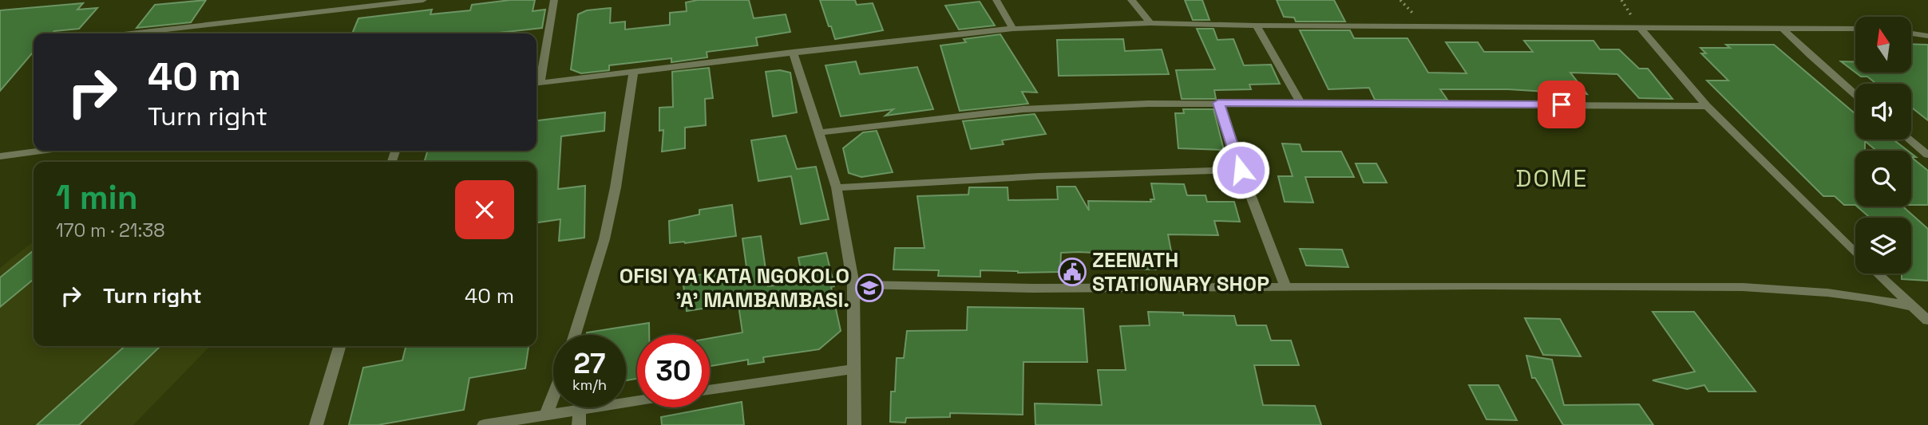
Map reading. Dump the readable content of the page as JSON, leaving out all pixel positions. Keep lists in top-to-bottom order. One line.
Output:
{"districts":["DOME"],"places":{"public building":["ZEENATH STATIONARY SHOP"],"school or university":["OFISI YA KATA NGOKOLO 'A' MAMBAMBASI."]},"north":"top","page":{"turn":["40 m","Turn right"],"heading":["1 min","170 m · 21:38"],"list":[{"name":"Turn right","value":"40 m"}],"speed":"27 km/h","limit":"30"}}
